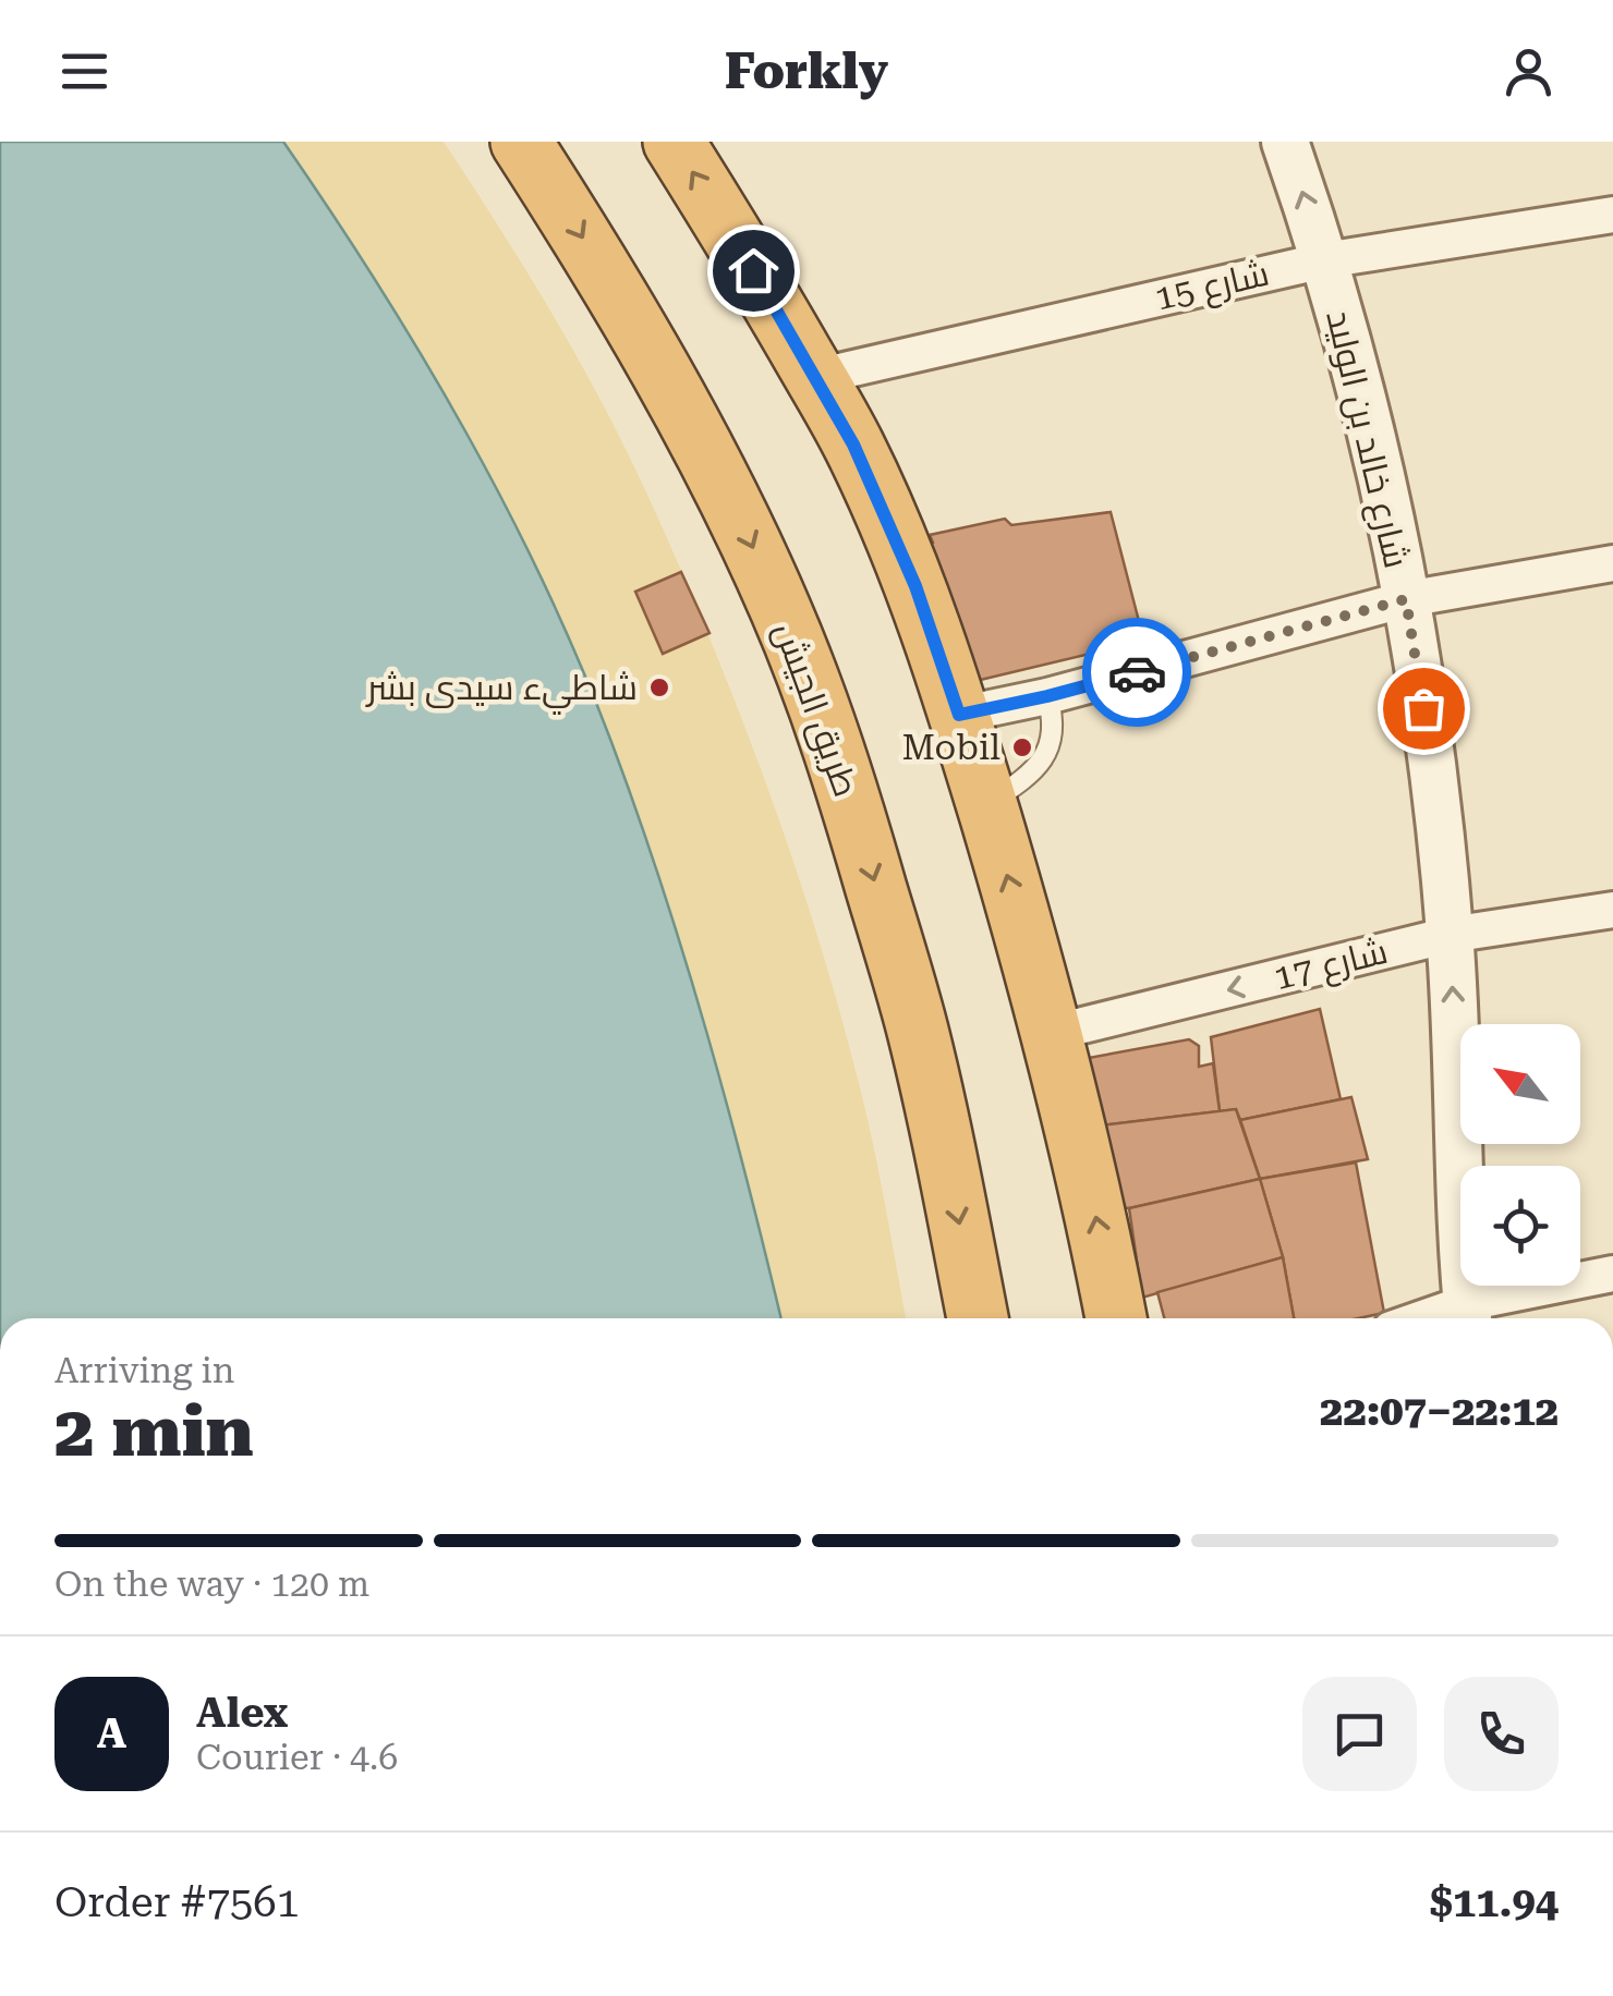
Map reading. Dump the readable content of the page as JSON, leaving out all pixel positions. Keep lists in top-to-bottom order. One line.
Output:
{"streets":{"highway":["طريق الجيش"],"street":["شارع 15","شارع خالد بن الوليد","شارع 17"]},"crossings":[["شارع 15","شارع خالد بن الوليد"],["شارع خالد بن الوليد","شارع 17"]],"one_way":["شارع خالد بن الوليد","شارع 17"],"places":["شاطيء سيدى بشر","Mobil"],"north":"top left","page":{"header":"Forkly","heading":["2 min","Arriving in","22:07–22:12"],"panel":["Alex","Courier · 4.6","Order #7561","$11.94"],"bar":"On the way · 120 m","round":"A"}}
